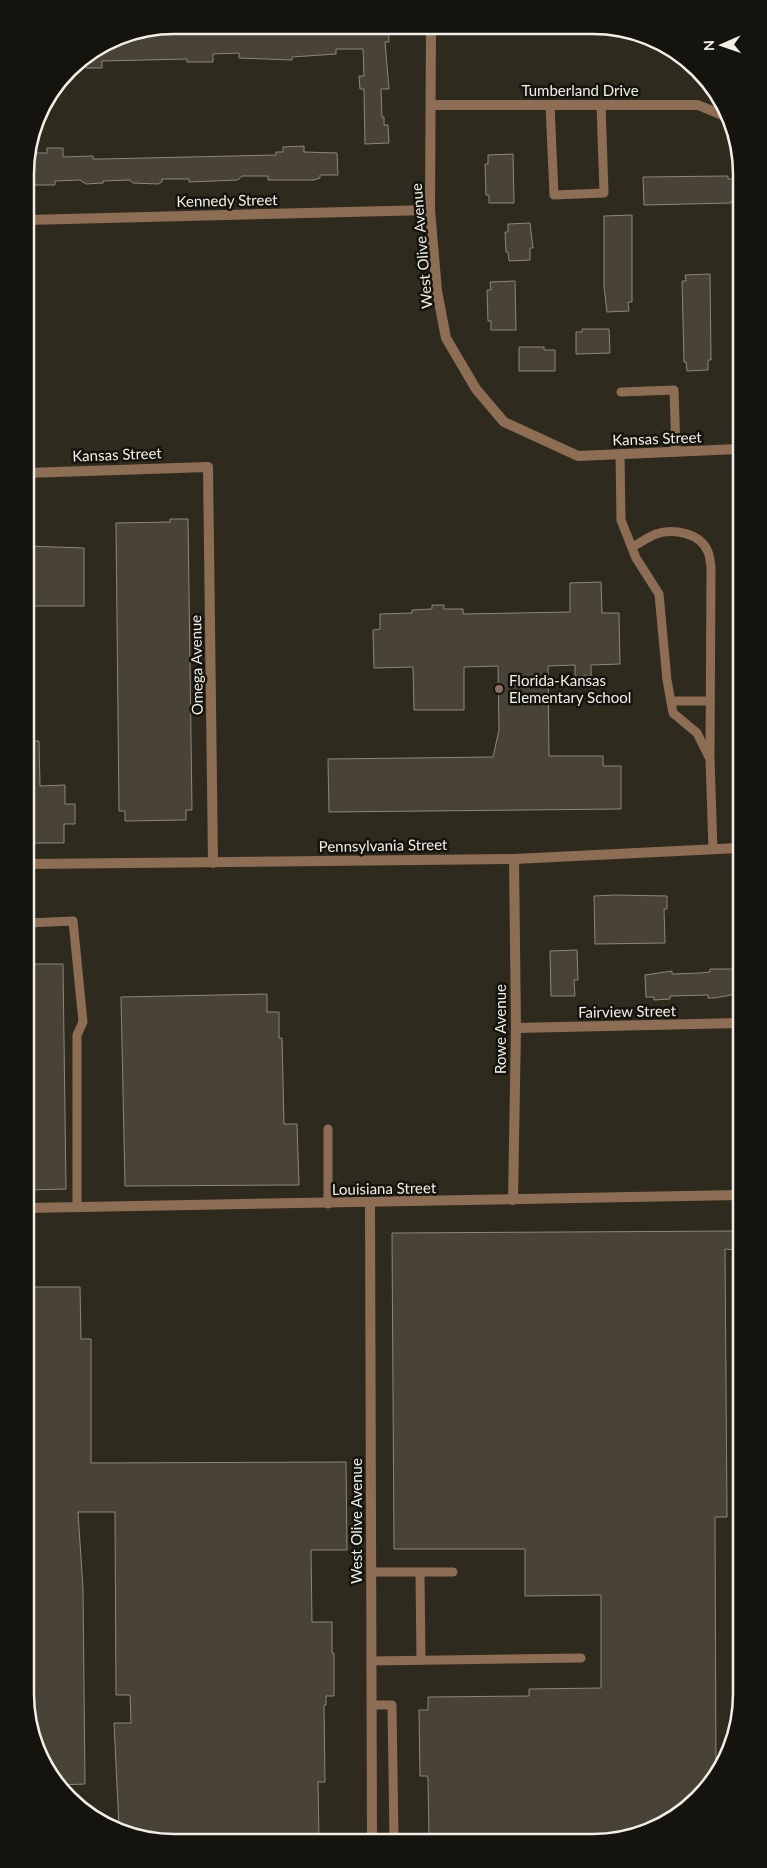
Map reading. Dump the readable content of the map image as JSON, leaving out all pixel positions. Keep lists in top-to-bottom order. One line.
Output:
{"streets":{"street":["Tumberland Drive","Kennedy Street","West Olive Avenue","Kansas Street","Omega Avenue","Pennsylvania Street","Fairview Street","Rowe Avenue","Louisiana Street"]},"crossings":[["Tumberland Drive","West Olive Avenue"],["Kennedy Street","West Olive Avenue"],["West Olive Avenue","Kansas Street"],["West Olive Avenue","Louisiana Street"],["Kansas Street","Omega Avenue"],["Omega Avenue","Pennsylvania Street"],["Pennsylvania Street","Rowe Avenue"],["Fairview Street","Rowe Avenue"],["Rowe Avenue","Louisiana Street"]],"places":["Florida-Kansas Elementary School"],"north":"left"}
